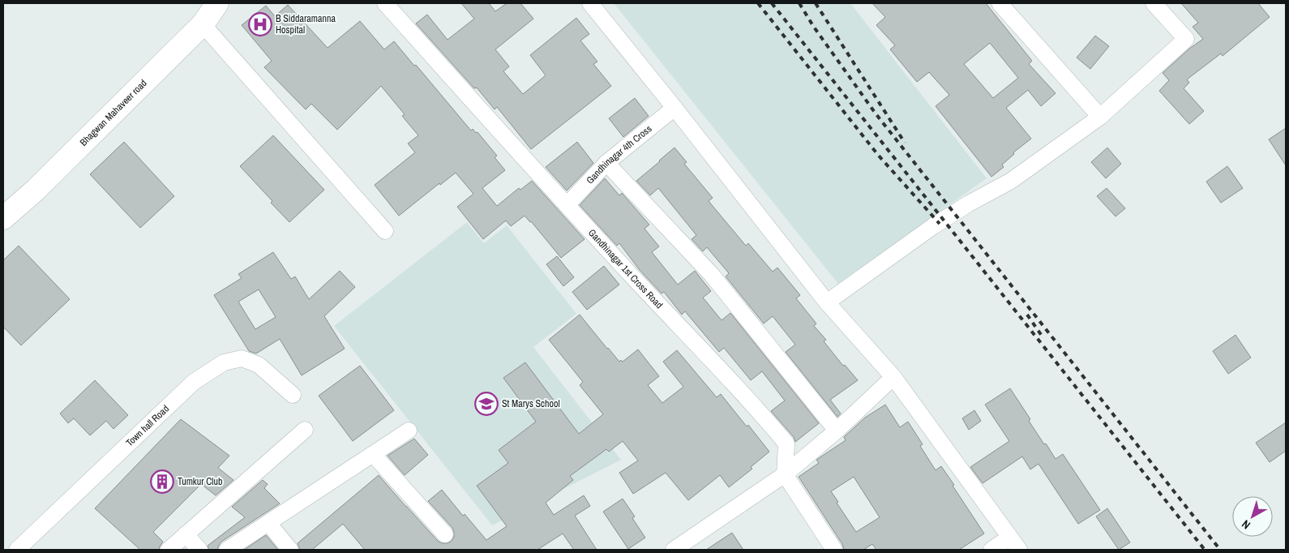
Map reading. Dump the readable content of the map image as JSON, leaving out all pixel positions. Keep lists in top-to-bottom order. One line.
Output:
{"streets":{"street":["Bhagwan Mahaveer road","Gandhinagar 4th Cross","Gandhinagar 1st Cross Road","Town hall Road"]},"crossings":[["Gandhinagar 4th Cross","Gandhinagar 1st Cross Road"]],"places":{"hospital":["B Siddaramanna Hospital"],"school or university":["St Marys School"],"building":["Tumkur Club"]},"north":"bottom left"}
